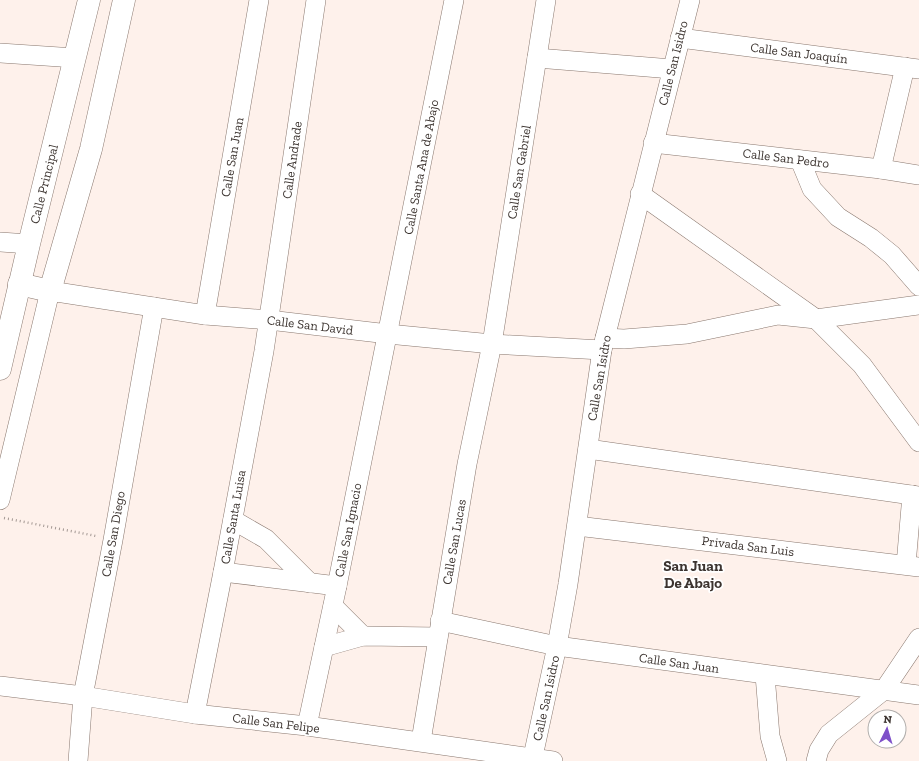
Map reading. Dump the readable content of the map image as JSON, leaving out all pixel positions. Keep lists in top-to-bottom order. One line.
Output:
{"streets":{"street":["Calle San Joaquín","Calle San Isidro","Calle San Juan","Calle San Pedro","Calle Andrade","Calle Santa Ana de Abajo","Calle San Gabriel","Calle Principal","Calle San David","Calle Santa Luisa","Calle San Ignacio","Calle San Diego","Calle San Lucas","Privada San Luis","Calle San Felipe"]},"crossings":[["Calle San Joaquín","Calle San Isidro"],["Calle San Isidro","Calle San Juan"],["Calle San Isidro","Calle San Pedro"],["Calle San Isidro","Calle San David"],["Calle San Isidro","Privada San Luis"],["Calle San Isidro","Calle San Felipe"],["Calle San Juan","Calle San David"],["Calle San Juan","Calle San Ignacio"],["Calle San Juan","Calle San Lucas"],["Calle Andrade","Calle San David"],["Calle Andrade","Calle Santa Luisa"],["Calle Santa Ana de Abajo","Calle San David"],["Calle Santa Ana de Abajo","Calle San Ignacio"],["Calle San Gabriel","Calle San David"],["Calle San Gabriel","Calle San Lucas"],["Calle Principal","Calle San David"],["Calle San David","Calle Santa Luisa"],["Calle San David","Calle San Ignacio"],["Calle San David","Calle San Diego"],["Calle San David","Calle San Lucas"],["Calle Santa Luisa","Calle San Felipe"],["Calle San Ignacio","Calle San Felipe"],["Calle San Diego","Calle San Felipe"],["Calle San Lucas","Calle San Felipe"]],"districts":["San Juan De Abajo"],"north":"top"}
